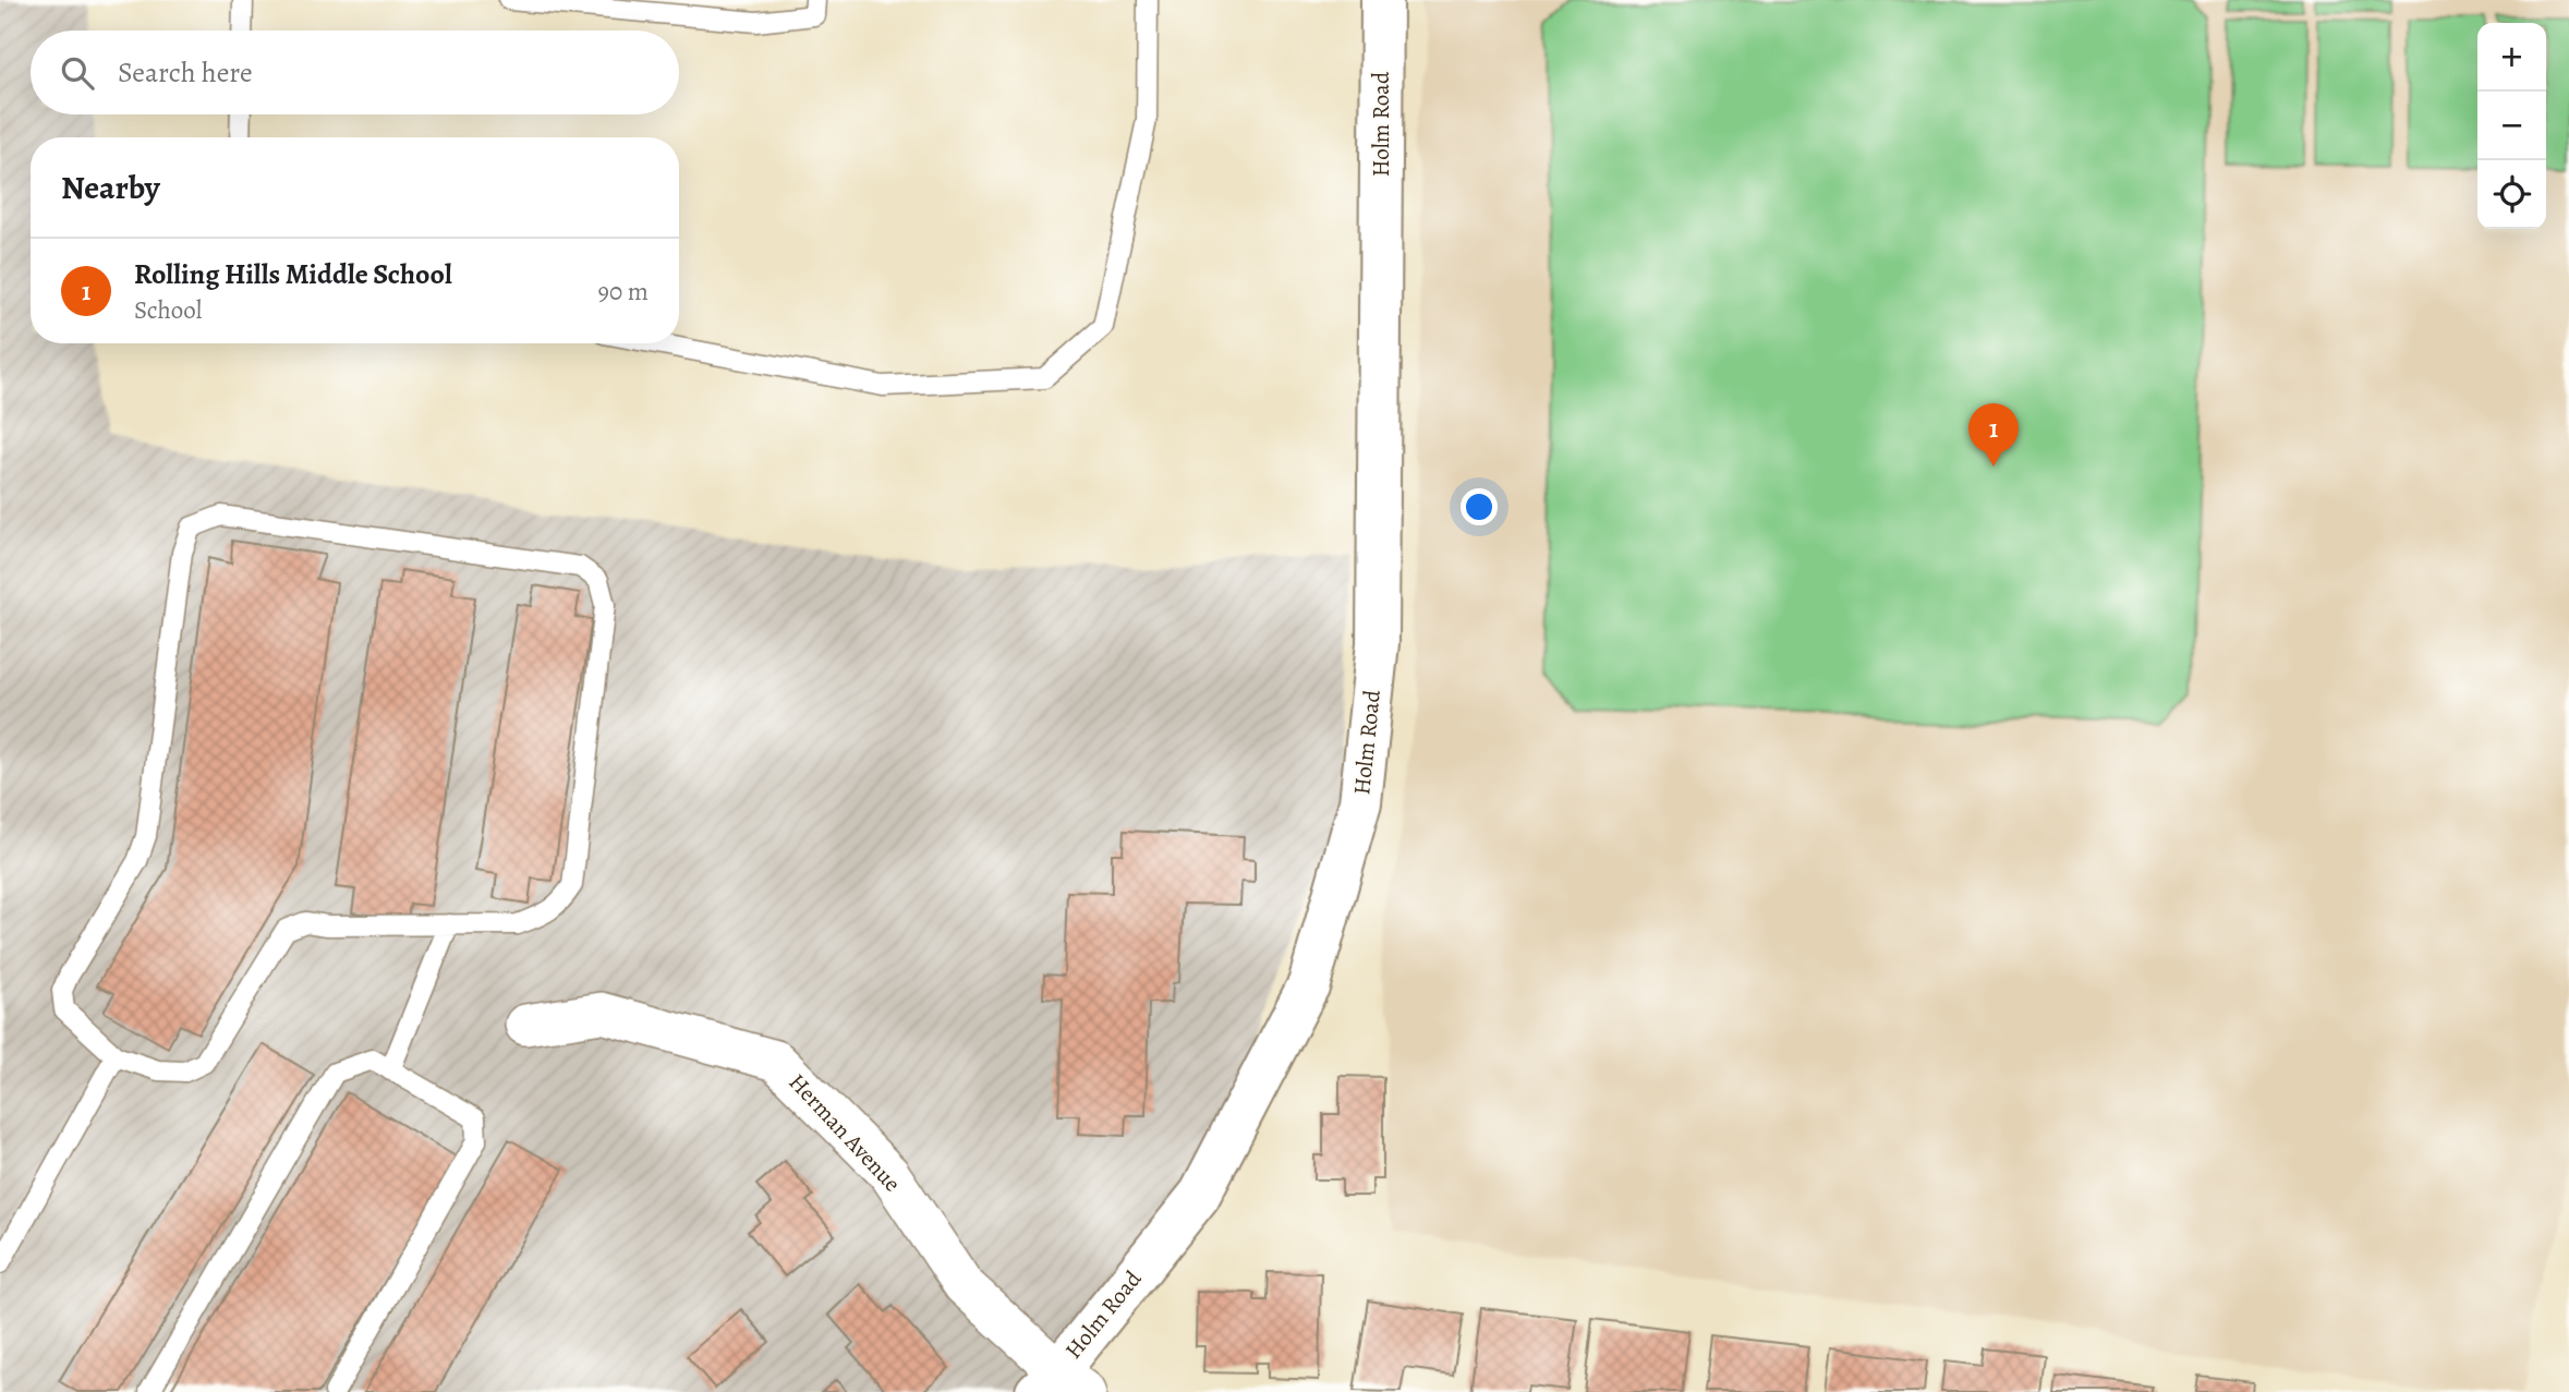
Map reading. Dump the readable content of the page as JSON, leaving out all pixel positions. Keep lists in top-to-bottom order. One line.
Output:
{"streets":{"street":["Holm Road","Herman Avenue"]},"crossings":[["Holm Road","Herman Avenue"]],"page":{"map_buttons":["+","−"],"search":"Search here","heading":"Nearby","list":[{"mark":"1","name":"Rolling Hills Middle School","note":"School","value":"90 m"}],"pins":"1"}}
